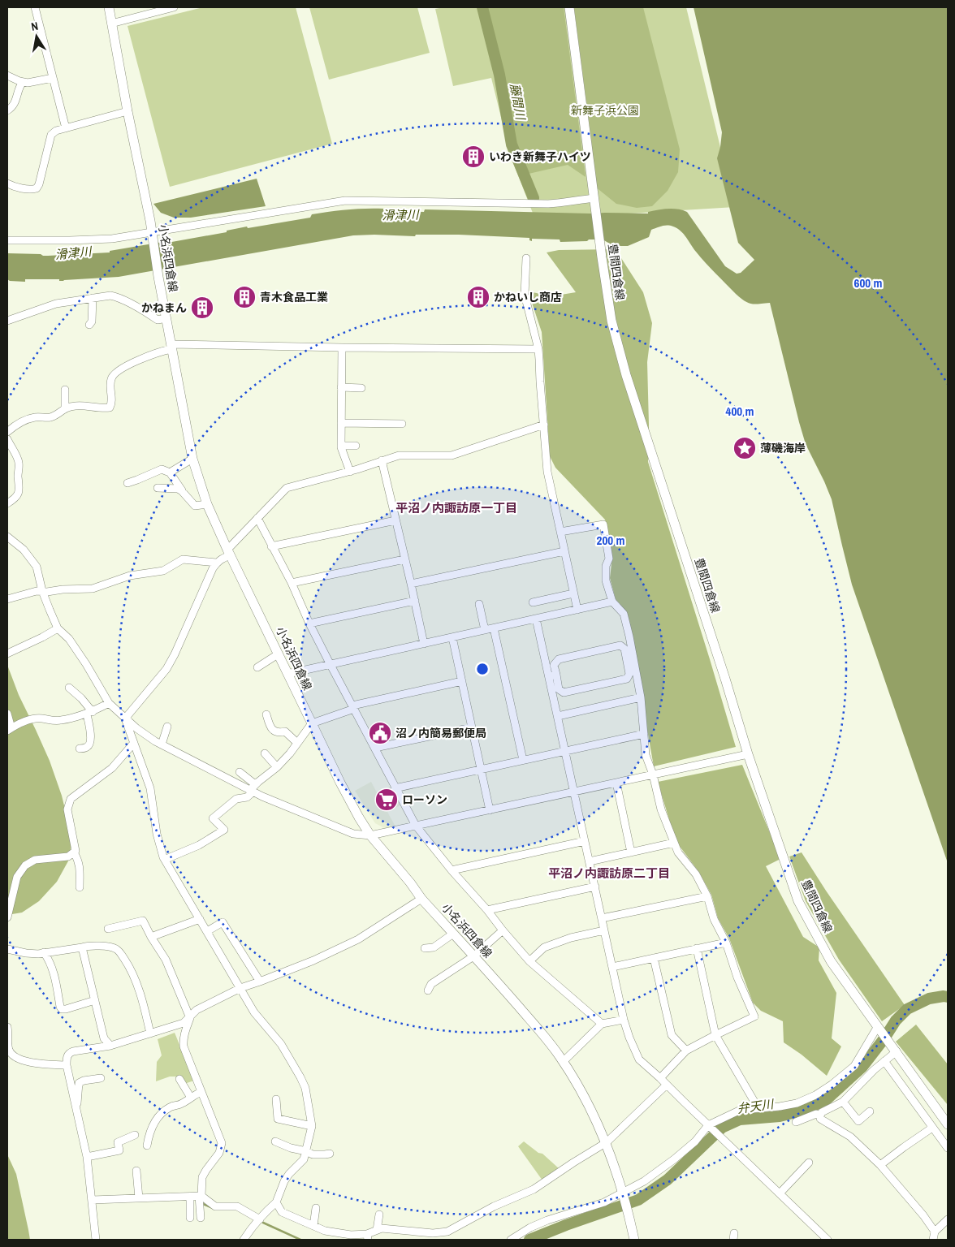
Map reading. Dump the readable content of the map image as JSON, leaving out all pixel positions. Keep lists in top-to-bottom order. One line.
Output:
{"streets":{"main road":["小名浜四倉線","豊間四倉線"]},"districts":["平沼ノ内諏訪原一丁目","平沼ノ内諏訪原二丁目"],"water":["藤間川","滑津川","弁天川"],"parks":["新舞子浜公園"],"places":{"building":["いわき新舞子ハイツ","青木食品工業","かねいし商店","かねまん"],"place":["薄磯海岸"],"public building":["沼ノ内簡易郵便局"],"supermarket":["ローソン"]},"north":"top","rings":["600 m","400 m","200 m"]}
